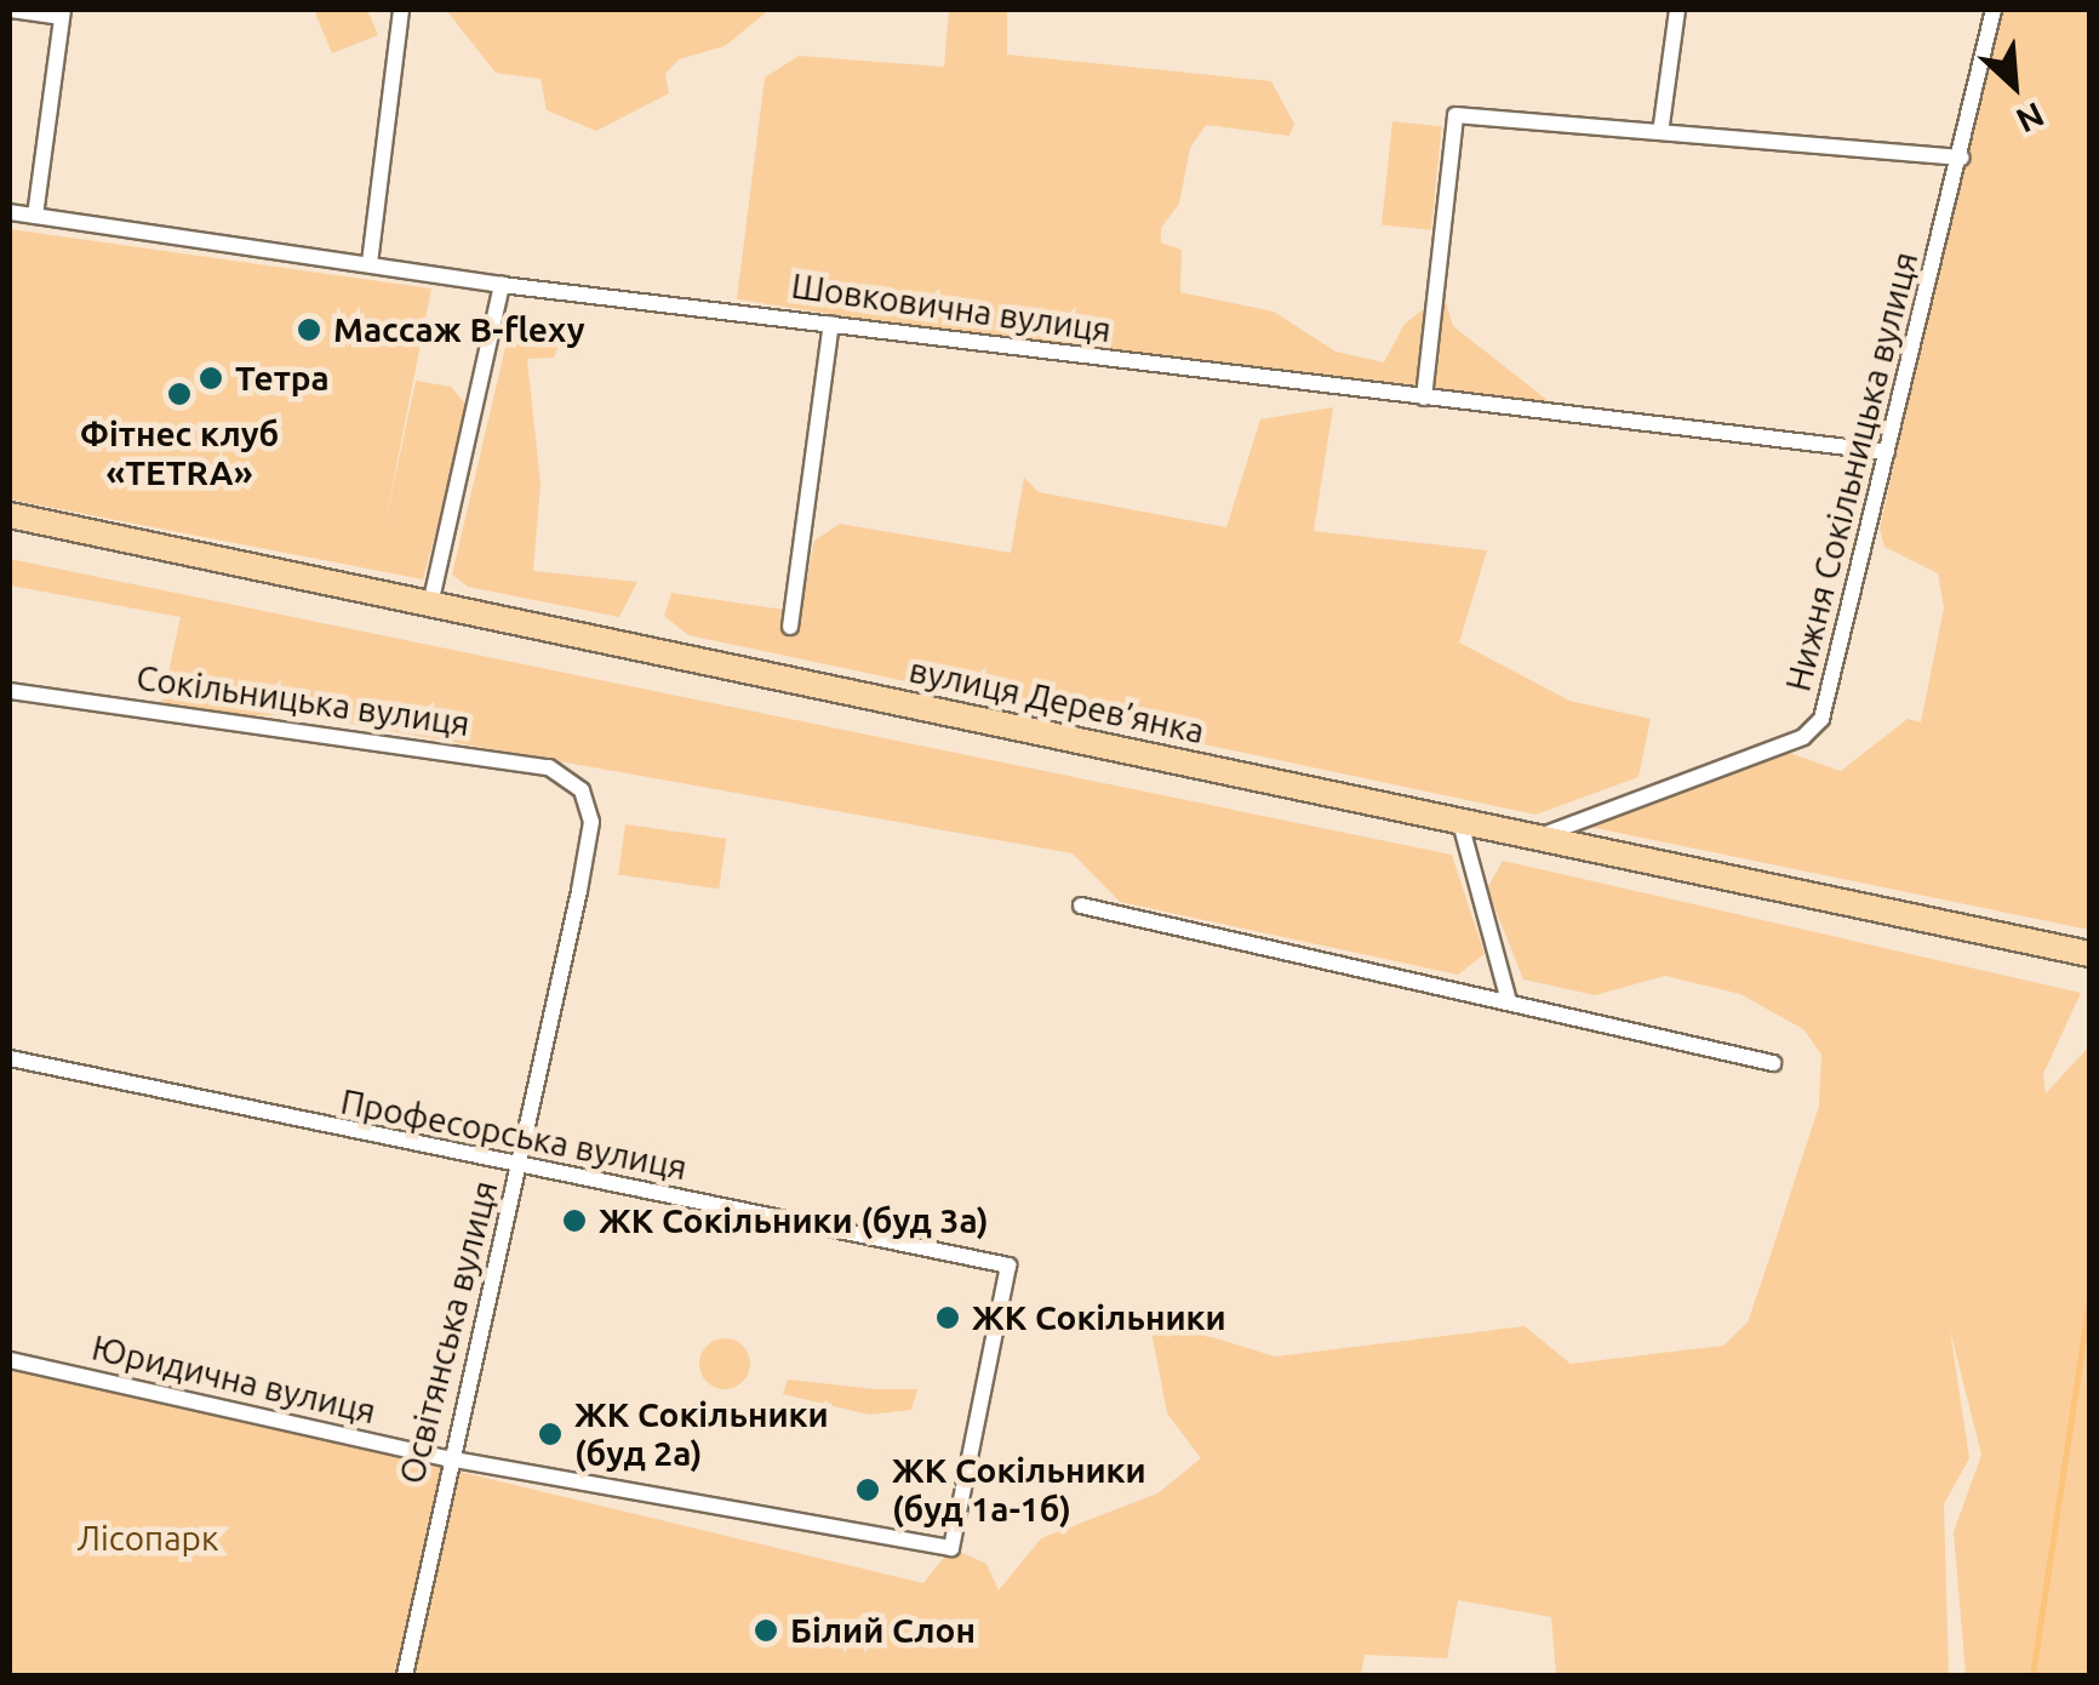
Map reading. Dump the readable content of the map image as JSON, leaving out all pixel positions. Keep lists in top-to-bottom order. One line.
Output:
{"streets":{"main road":["вулиця Дерев’янка"],"street":["Шовковична вулиця","Нижня Сокільницька вулиця","Сокільницька вулиця","Професорська вулиця","Освітянська вулиця","Юридична вулиця"]},"crossings":[["Шовковична вулиця","Нижня Сокільницька вулиця"],["Нижня Сокільницька вулиця","вулиця Дерев’янка"],["Сокільницька вулиця","Освітянська вулиця"],["Професорська вулиця","Освітянська вулиця"],["Професорська вулиця","Юридична вулиця"],["Освітянська вулиця","Юридична вулиця"]],"parks":["Лісопарк"],"places":["Массаж B-flexy","Тетра","Фітнес клуб «TETRA»","ЖК Сокільники (буд 3а)","ЖК Сокільники","ЖК Сокільники (буд 2а)","ЖК Сокільники (буд 1а-1б)","Білий Слон"],"north":"bottom right"}
